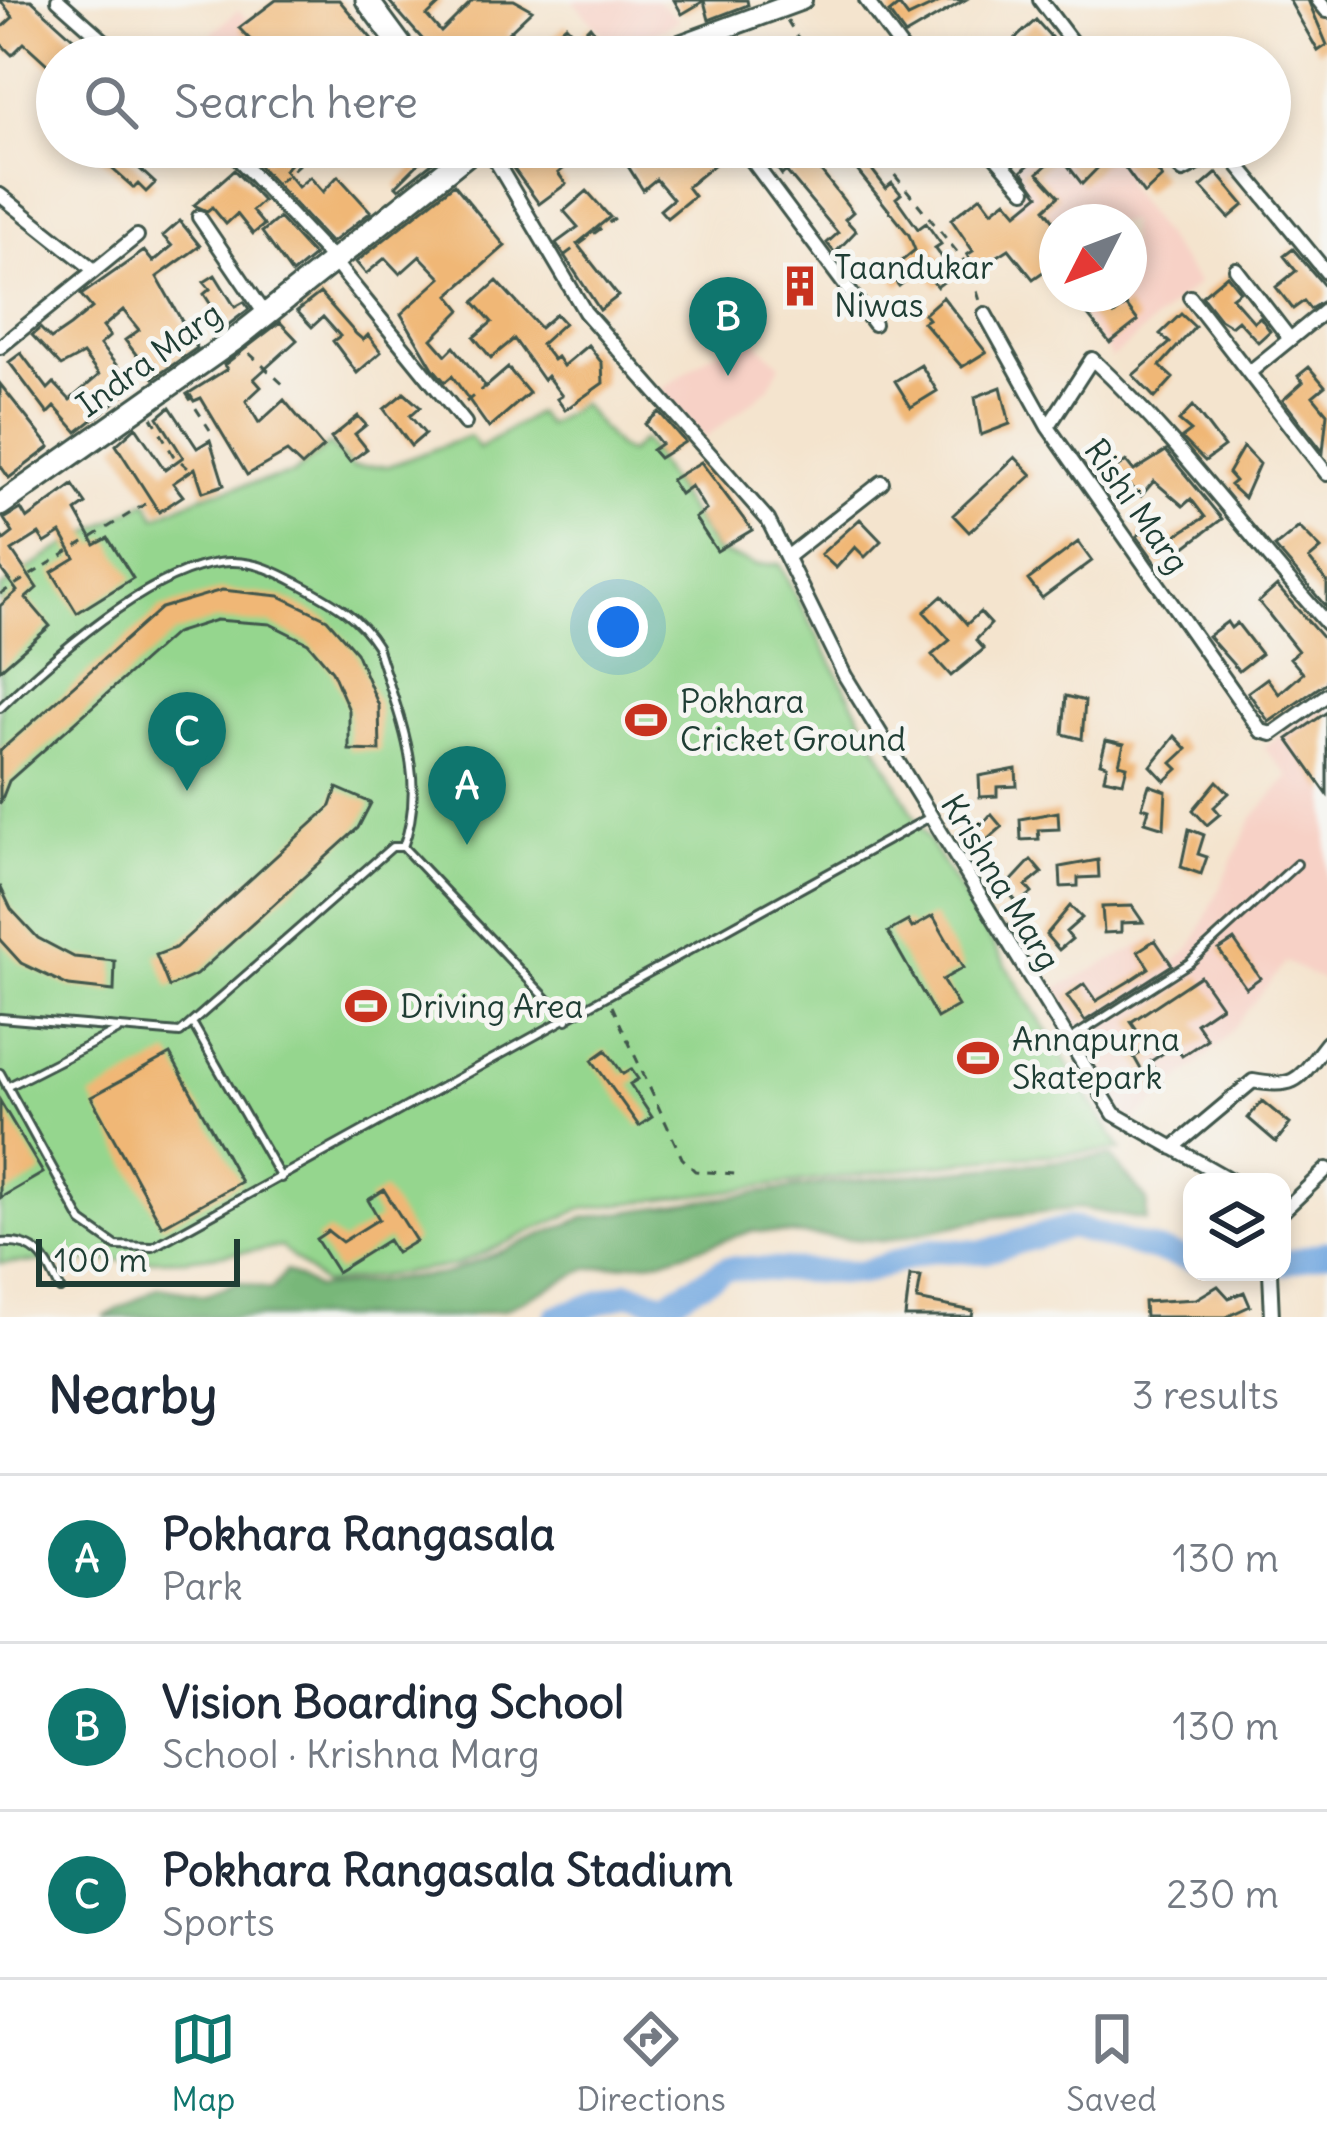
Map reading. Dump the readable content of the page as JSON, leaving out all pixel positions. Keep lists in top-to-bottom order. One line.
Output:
{"streets":{"main road":["Indra Marg"],"street":["Rishi Marg","Krishna Marg"]},"places":{"building":["Taandukar Niwas"],"sports":["Pokhara Cricket Ground","Driving Area","Annapurna Skatepark"]},"scale_bar":"100 m","north":"bottom left","page":{"search":"Search here","pins":["B","C","A"],"scale":"100 m","heading":["Nearby","3 results"],"list":[{"mark":"A","name":"Pokhara Rangasala","note":"Park","value":"130 m"},{"mark":"B","name":"Vision Boarding School","note":"School · Krishna Marg","value":"130 m"},{"mark":"C","name":"Pokhara Rangasala Stadium","note":"Sports","value":"230 m"}],"nav":["Map","Directions","Saved"]}}
